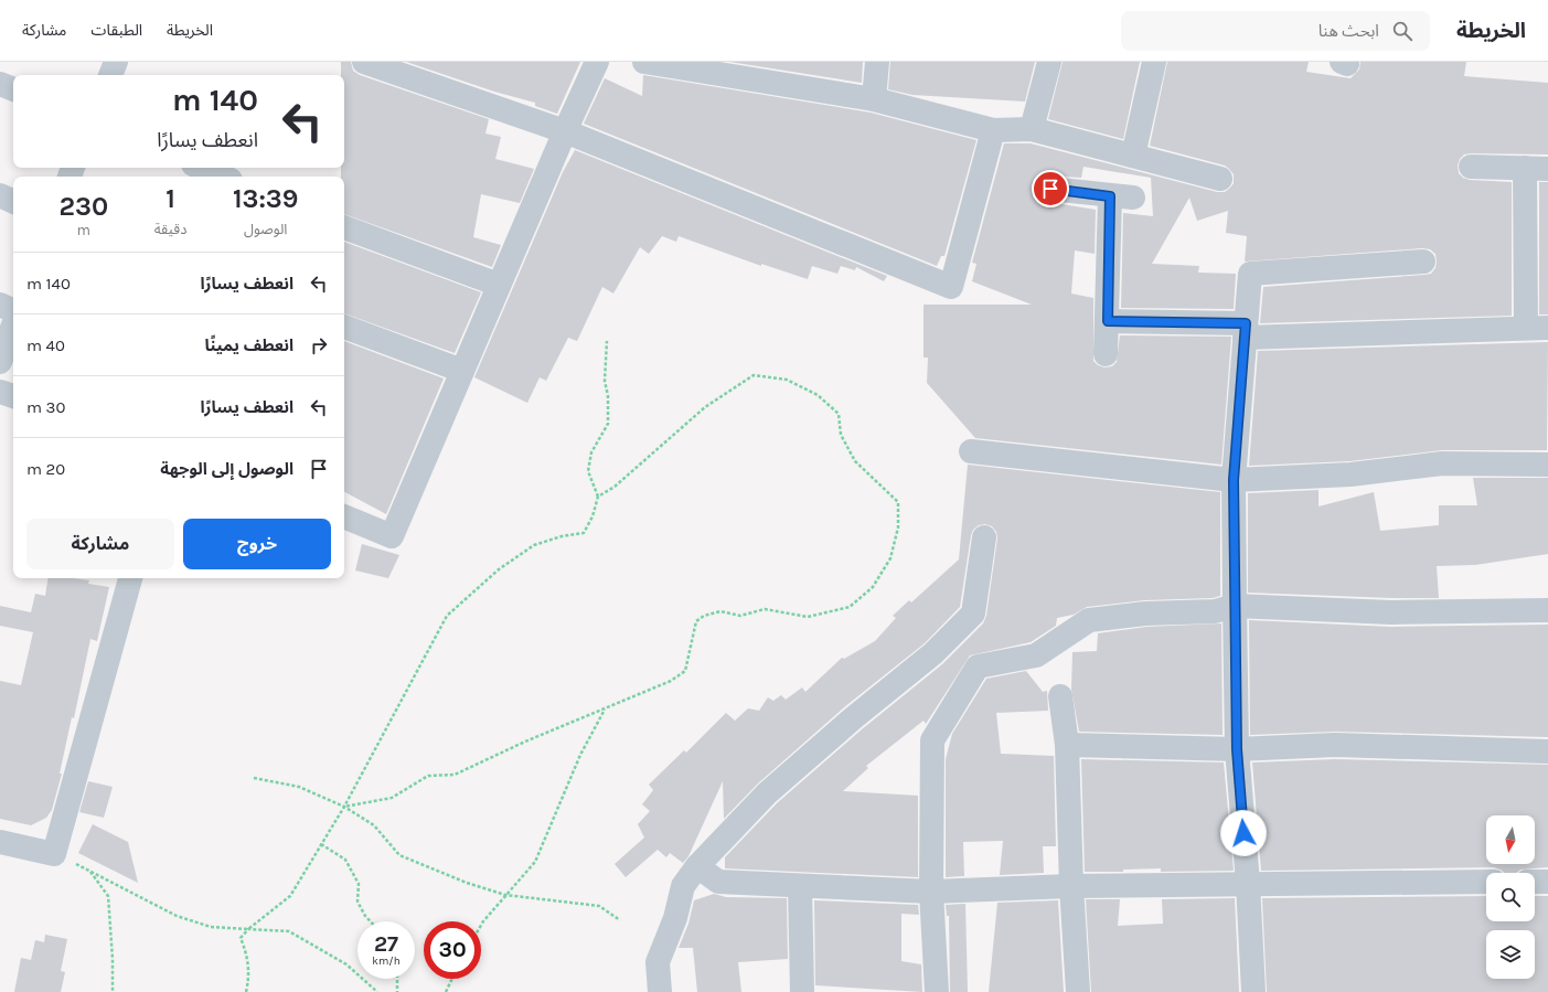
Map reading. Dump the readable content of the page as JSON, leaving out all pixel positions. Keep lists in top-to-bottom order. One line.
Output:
{"north":"bottom","page":{"header":"الخريطة","search":"ابحث هنا","nav":["الخريطة","الطبقات","مشاركة"],"turn":["140 m","انعطف يسارًا"],"eta":["13:39","الوصول","1","دقيقة","230","m"],"list":[{"name":"انعطف يسارًا","value":"140 m"},{"name":"انعطف يمينًا","value":"40 m"},{"name":"انعطف يسارًا","value":"30 m"},{"name":"الوصول إلى الوجهة","value":"20 m"}],"buttons":["خروج","مشاركة"],"speed":"27 km/h","limit":"30"}}
